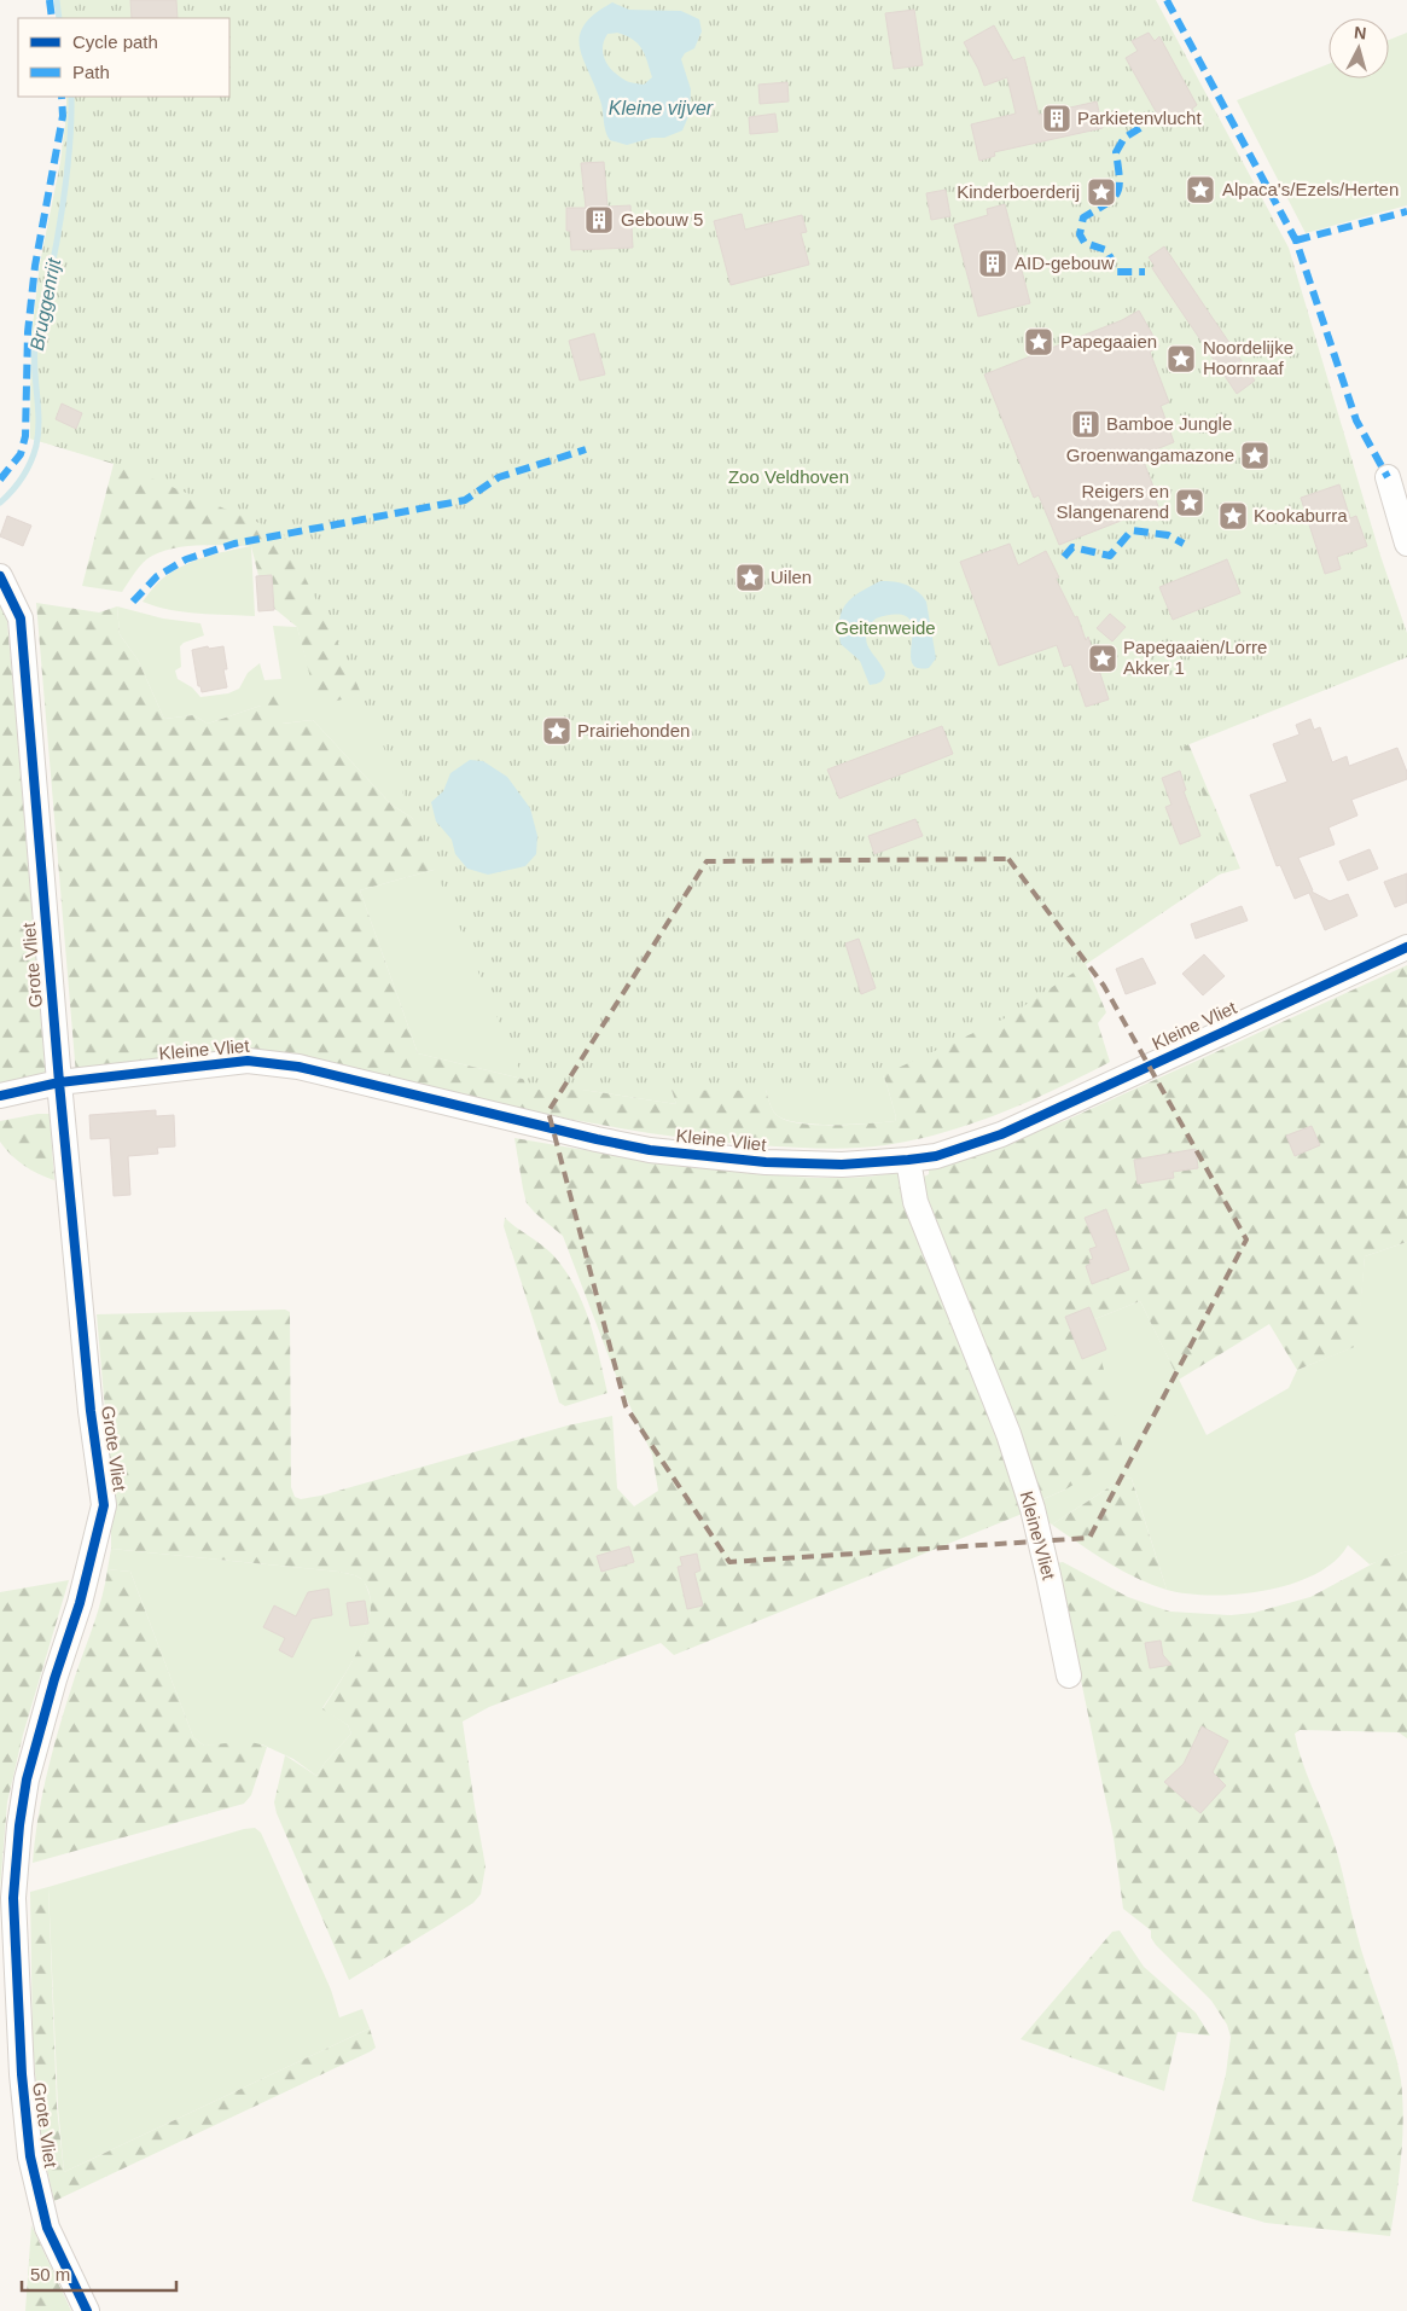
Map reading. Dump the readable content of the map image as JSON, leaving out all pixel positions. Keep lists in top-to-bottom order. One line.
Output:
{"streets":{"street":["Grote Vliet","Kleine Vliet"]},"crossings":[["Grote Vliet","Kleine Vliet"]],"water":["Kleine vijver","Bruggenrijt"],"parks":["Zoo Veldhoven","Geitenweide"],"places":{"building":["Parkietenvlucht","Gebouw 5","AID-gebouw","Bamboe Jungle"],"place":["Alpaca's/Ezels/Herten","Kinderboerderij","Papegaaien","Noordelijke Hoornraaf","Groenwangamazone","Reigers en Slangenarend","Kookaburra","Uilen","Papegaaien/Lorre Akker 1","Prairiehonden"]},"legend":["Cycle path","Path"],"scale_bar":"50 m","north":"top"}
